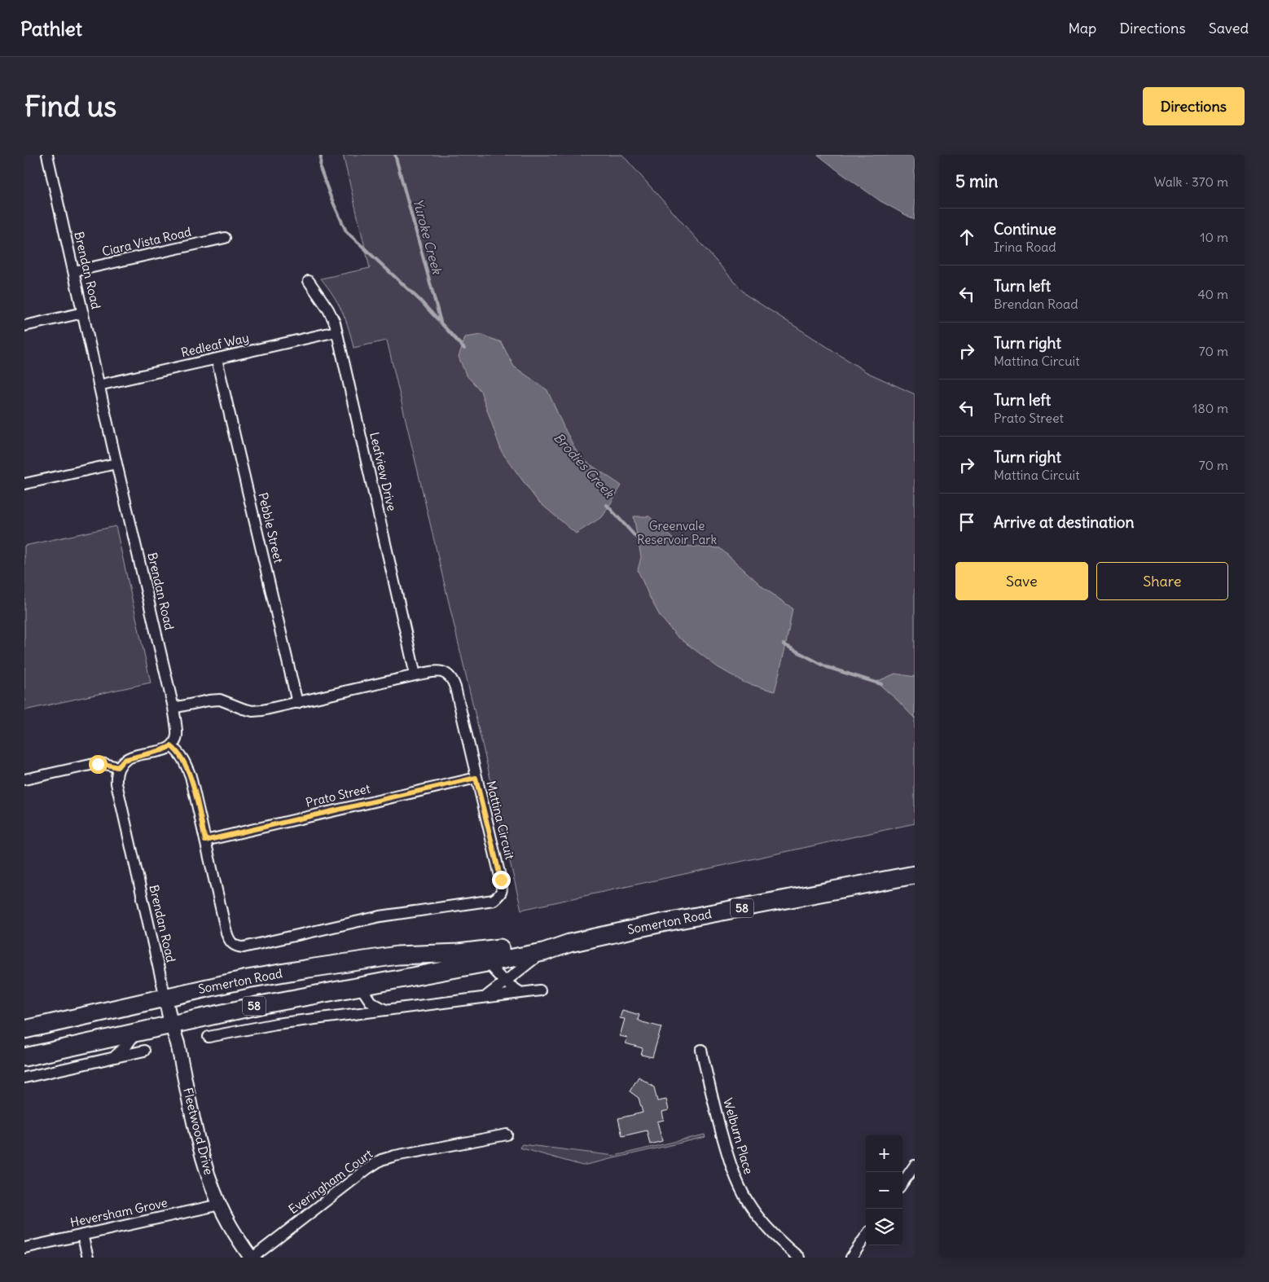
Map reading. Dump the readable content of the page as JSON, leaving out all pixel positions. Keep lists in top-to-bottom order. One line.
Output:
{"streets":{"main road":["58","Somerton Road"],"street":["Ciara Vista Road","Brendan Road","Redleaf Way","Leafview Drive","Pebble Street","Prato Street","Mattina Circuit","Fleetwood Drive","Welburn Place","Everingham Court","Heversham Grove"]},"crossings":[["Ciara Vista Road","Brendan Road"],["Brendan Road","Redleaf Way"],["Brendan Road","Mattina Circuit"],["Brendan Road","Somerton Road"],["Brendan Road","Fleetwood Drive"],["Redleaf Way","Leafview Drive"],["Redleaf Way","Pebble Street"],["Leafview Drive","Mattina Circuit"],["Pebble Street","Mattina Circuit"],["Prato Street","Mattina Circuit"],["Somerton Road","Fleetwood Drive"],["Fleetwood Drive","Everingham Court"],["Fleetwood Drive","Heversham Grove"]],"water":["Yuroke Creek","Brodies Creek"],"parks":["Greenvale Reservoir Park"],"page":{"header":"Pathlet","nav":["Map","Directions","Saved"],"buttons":["Directions",["Save","Share"]],"title":"Find us","heading":["5 min","Walk · 370 m"],"list":[["Continue","Irina Road","10 m"],["Turn left","Brendan Road","40 m"],["Turn right","Mattina Circuit","70 m"],["Turn left","Prato Street","180 m"],["Turn right","Mattina Circuit","70 m"],"Arrive at destination"],"map_buttons":["+","−"]}}
